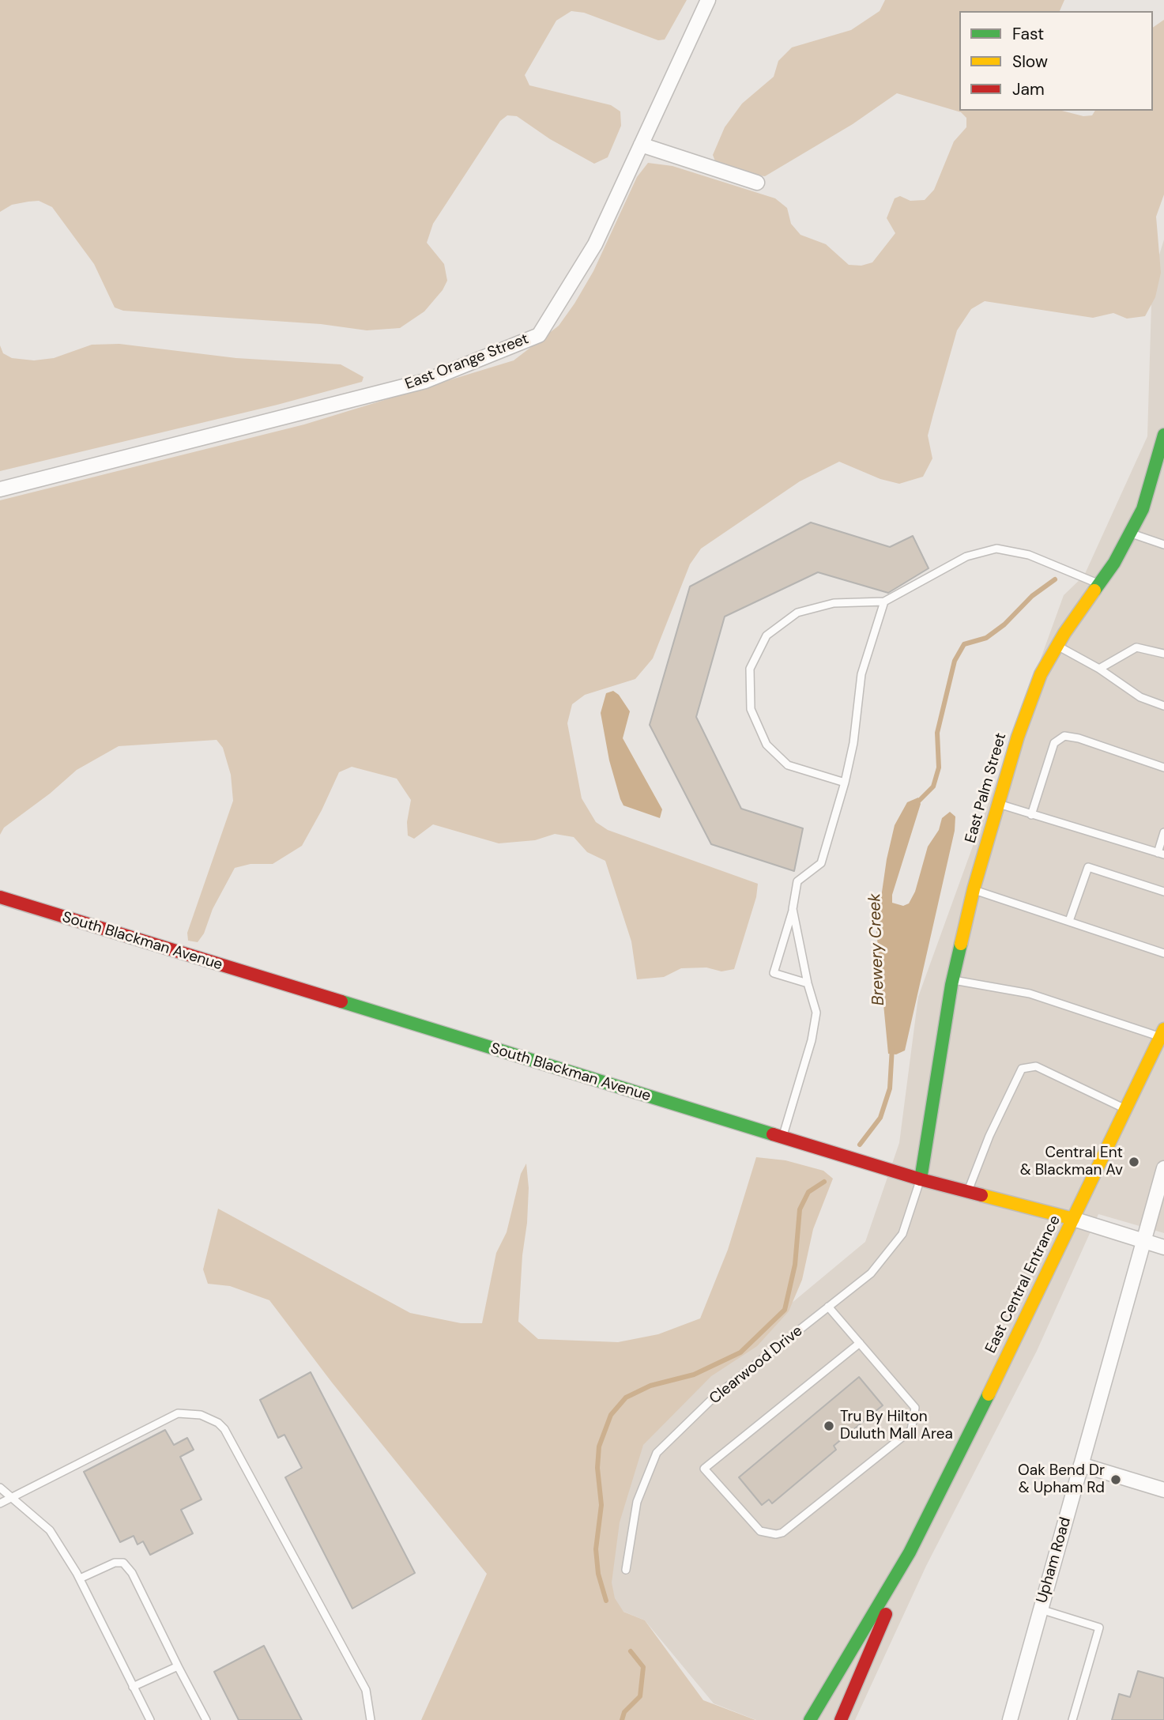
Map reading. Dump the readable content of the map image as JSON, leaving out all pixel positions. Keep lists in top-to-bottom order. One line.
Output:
{"streets":{"main road":["East Palm Street","South Blackman Avenue","East Central Entrance"],"street":["East Orange Street","Upham Road"],"lane":["Clearwood Drive"]},"crossings":[["East Palm Street","South Blackman Avenue"],["East Palm Street","Clearwood Drive"],["South Blackman Avenue","East Central Entrance"],["South Blackman Avenue","Clearwood Drive"],["South Blackman Avenue","Upham Road"]],"water":["Brewery Creek"],"places":["Central Ent & Blackman Av","Tru By Hilton Duluth Mall Area","Oak Bend Dr & Upham Rd"],"legend":["Fast","Slow","Jam"]}
